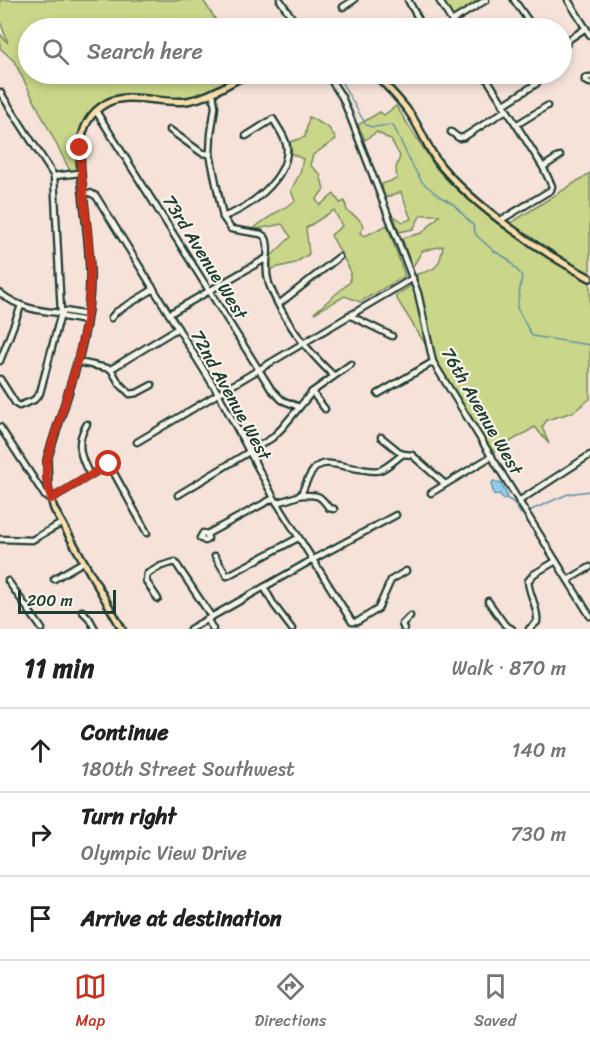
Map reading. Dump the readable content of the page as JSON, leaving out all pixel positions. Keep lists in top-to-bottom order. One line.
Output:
{"streets":{"street":["73rd Avenue West","72nd Avenue West","76th Avenue West"]},"scale_bar":"200 m","page":{"search":"Search here","scale":"200 m","heading":["11 min","Walk · 870 m"],"list":[["Continue","180th Street Southwest","140 m"],["Turn right","Olympic View Drive","730 m"],"Arrive at destination"],"nav":["Map","Directions","Saved"]}}
